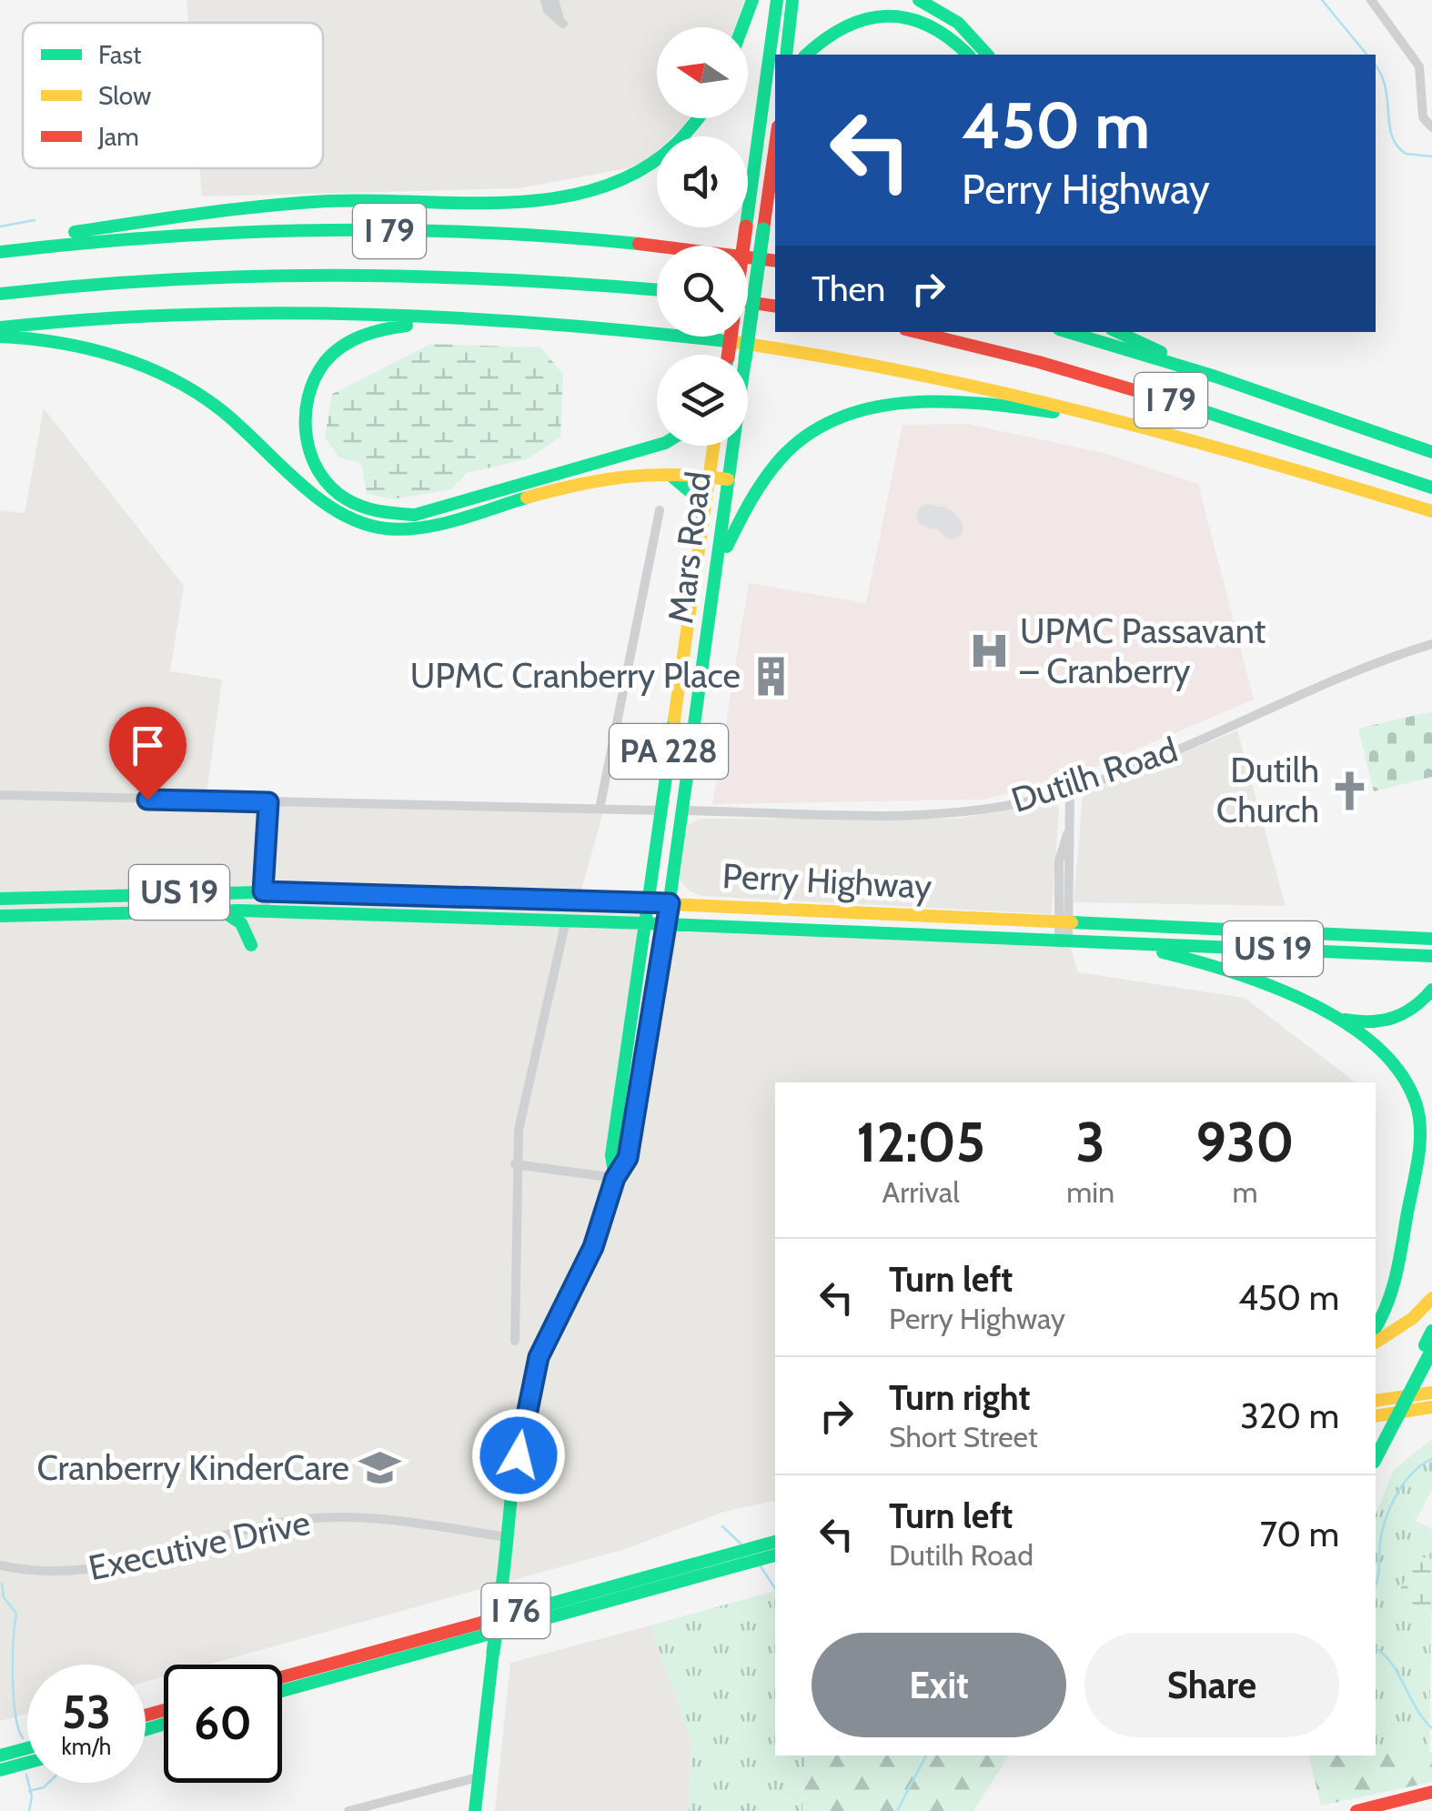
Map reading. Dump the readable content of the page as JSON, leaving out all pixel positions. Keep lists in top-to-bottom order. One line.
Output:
{"streets":{"main road":["I 79","Mars Road","PA 228","Perry Highway","US 19","I 76"],"street":["Dutilh Road","Executive Drive"]},"crossings":[["Mars Road","PA 228"],["Mars Road","Dutilh Road"],["Mars Road","Perry Highway"],["PA 228","Perry Highway"]],"places":{"hospital":["UPMC Passavant – Cranberry"],"building":["UPMC Cranberry Place"],"church":["Dutilh Church"],"school or university":["Cranberry KinderCare"]},"legend":["Fast","Slow","Jam"],"north":"left","page":{"turn":["450 m","Perry Highway"],"then":"Then","eta":["12:05","Arrival","3","min","930","m"],"list":[{"name":"Turn left","note":"Perry Highway","value":"450 m"},{"name":"Turn right","note":"Short Street","value":"320 m"},{"name":"Turn left","note":"Dutilh Road","value":"70 m"}],"buttons":["Exit","Share"],"speed":"53 km/h","limit":"60"}}
